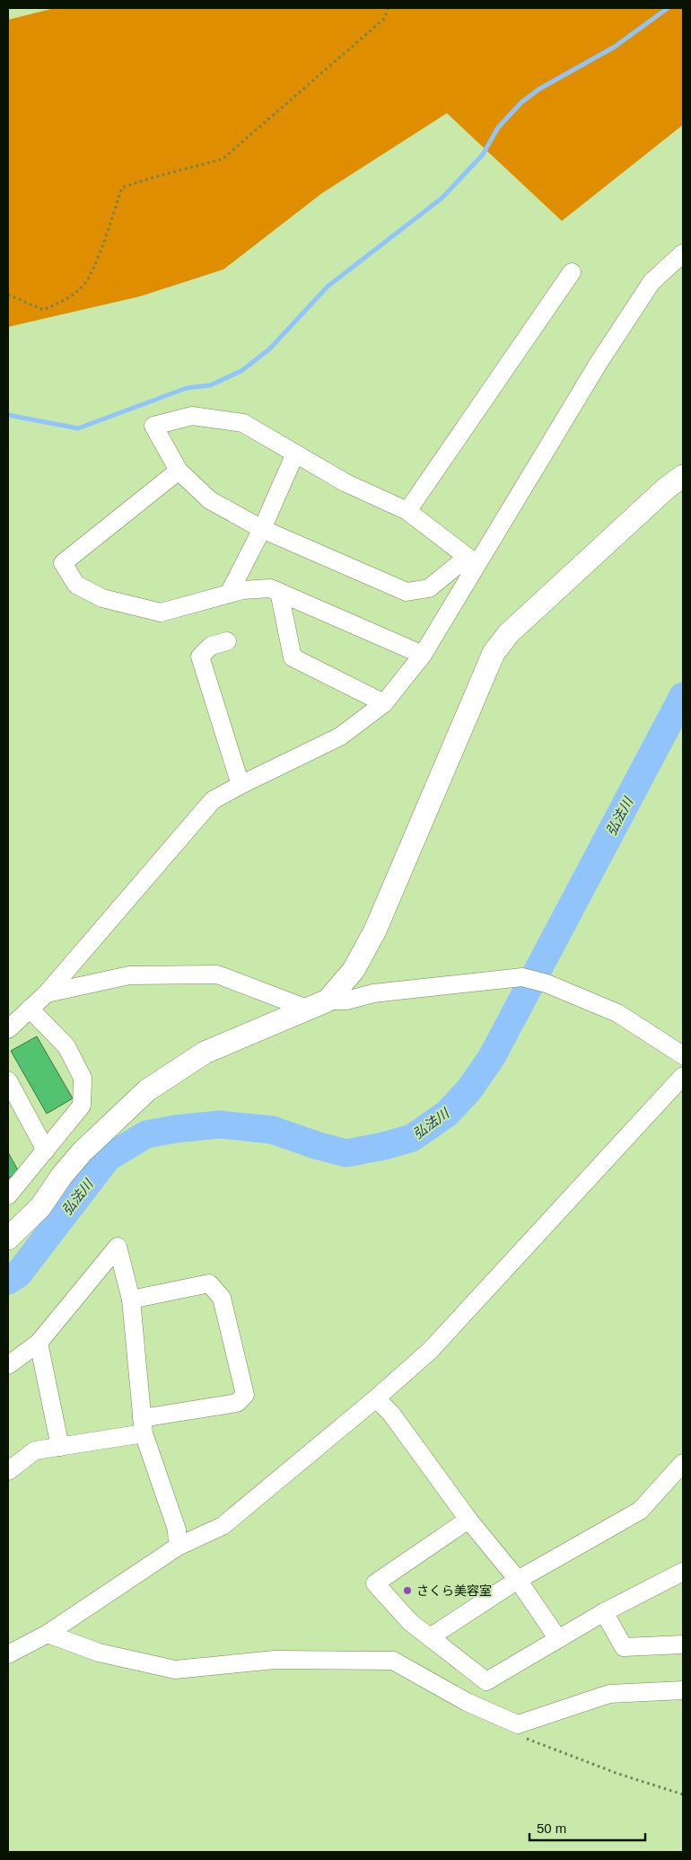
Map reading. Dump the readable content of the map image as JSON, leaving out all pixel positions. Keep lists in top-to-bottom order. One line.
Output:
{"water":["弘法川"],"places":["さくら美容室"],"scale_bar":"50 m"}
